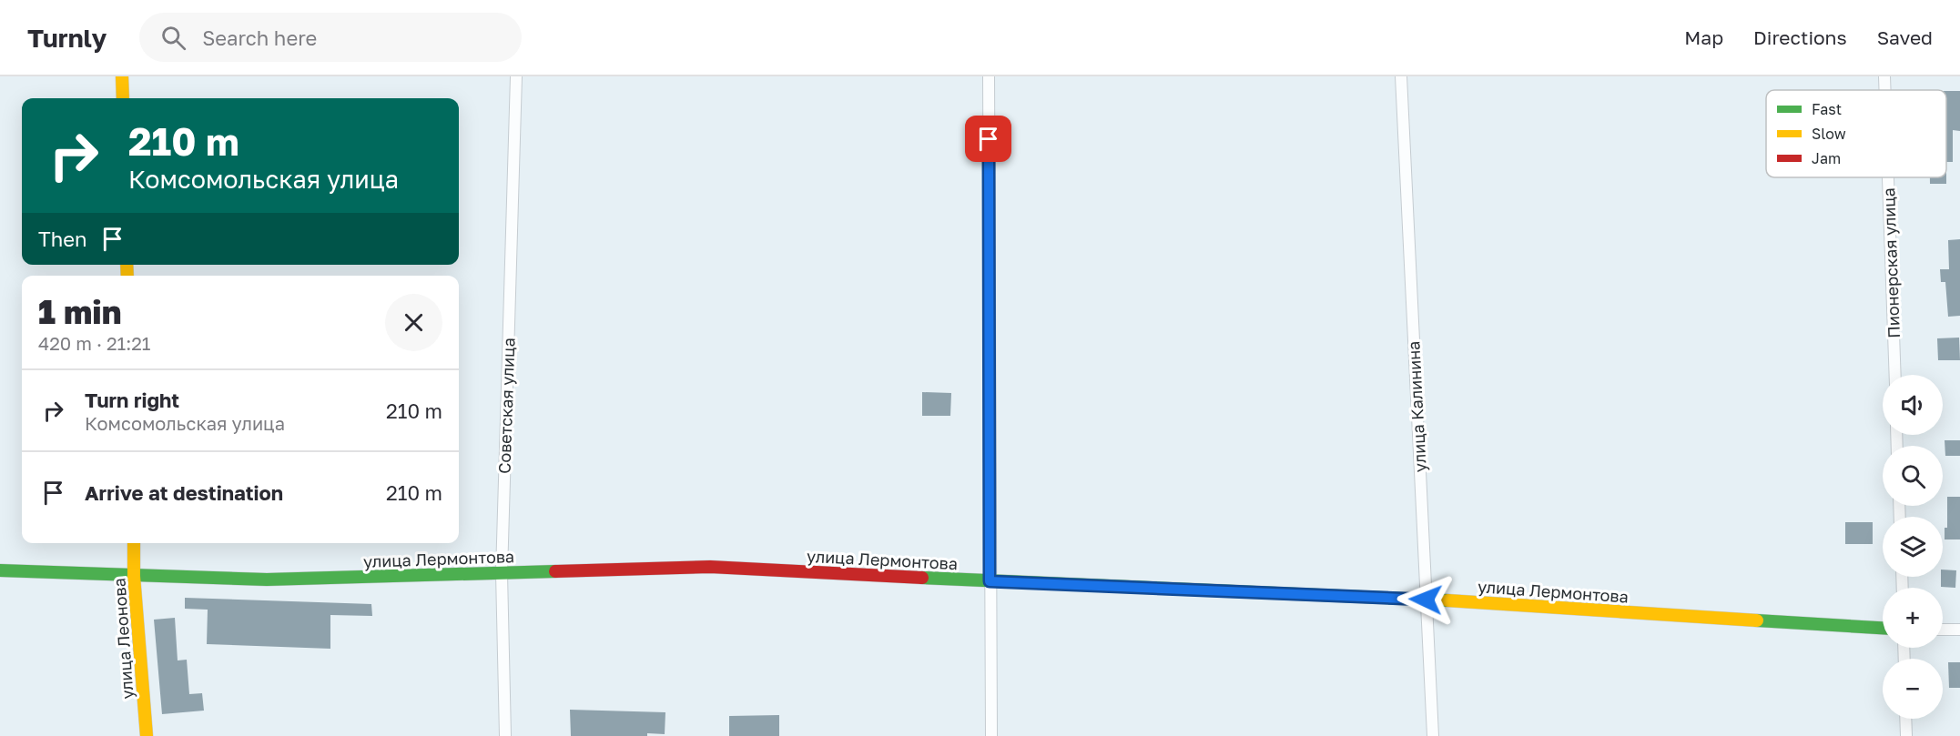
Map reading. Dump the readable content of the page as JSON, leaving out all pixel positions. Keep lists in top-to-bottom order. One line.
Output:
{"streets":{"street":["Пионерская улица","Советская улица","улица Калинина","улица Лермонтова","улица Леонова"]},"crossings":[["Советская улица","улица Лермонтова"],["улица Калинина","улица Лермонтова"],["улица Лермонтова","улица Леонова"]],"legend":["Fast","Slow","Jam"],"page":{"header":"Turnly","search":"Search here","nav":["Map","Directions","Saved"],"turn":["210 m","Комсомольская улица"],"then":"Then","heading":["1 min","420 m · 21:21"],"list":[{"name":"Turn right","note":"Комсомольская улица","value":"210 m"},{"name":"Arrive at destination","value":"210 m"}],"map_buttons":["+","−"]}}
